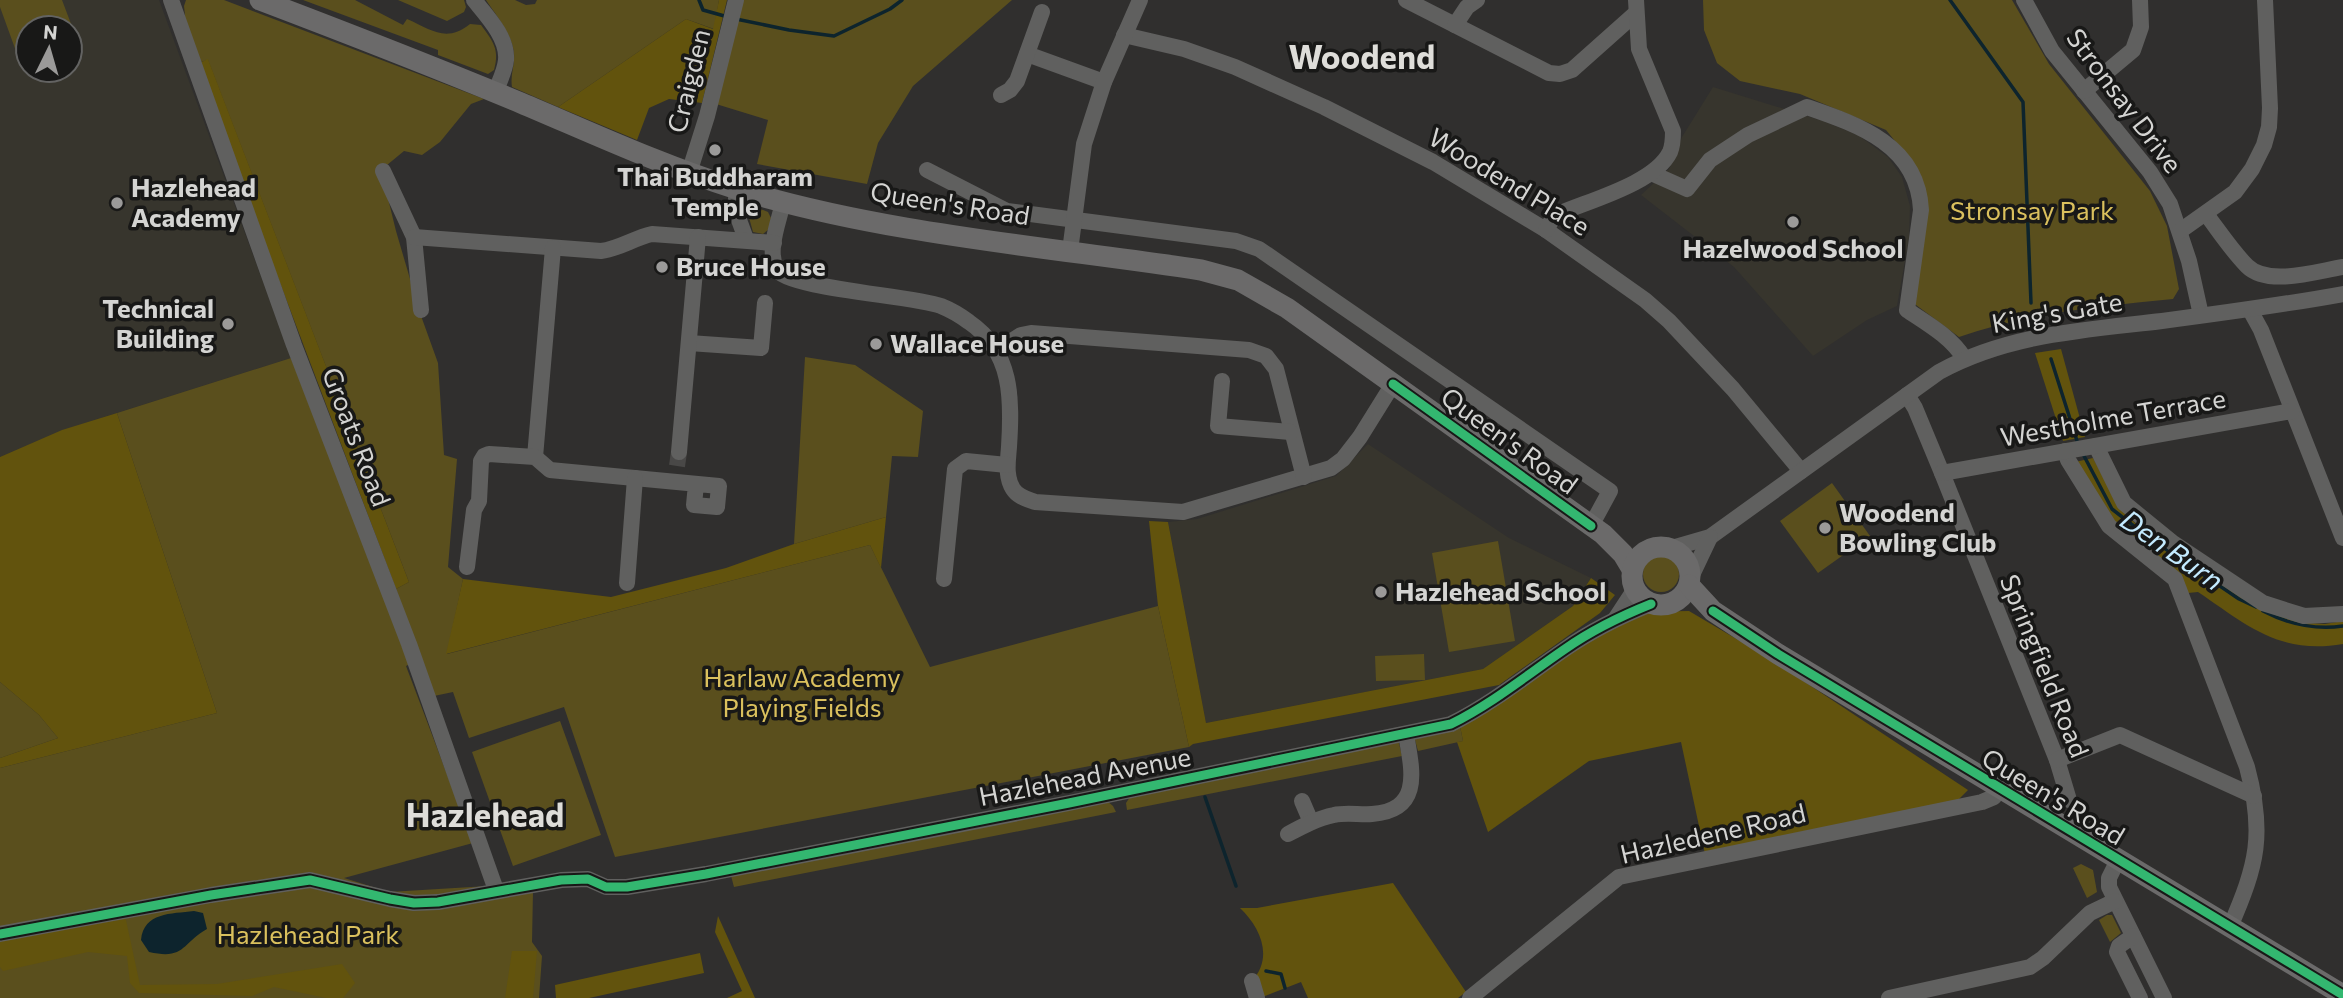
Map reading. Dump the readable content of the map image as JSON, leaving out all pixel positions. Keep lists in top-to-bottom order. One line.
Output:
{"streets":{"main road":["Queen's Road"],"street":["Craigden","Stronsay Drive","Woodend Place","King's Gate","Westholme Terrace","Groats Road","Springfield Road","Hazlehead Avenue","Hazledene Road"]},"crossings":[["Craigden","Queen's Road"],["Stronsay Drive","King's Gate"],["Woodend Place","King's Gate"],["Queen's Road","King's Gate"],["Queen's Road","Hazlehead Avenue"],["Queen's Road","Hazledene Road"],["King's Gate","Springfield Road"],["King's Gate","Hazlehead Avenue"],["Westholme Terrace","Springfield Road"],["Groats Road","Hazlehead Avenue"]],"districts":["Woodend","Hazlehead"],"water":["Den Burn"],"parks":["Stronsay Park","Harlaw Academy Playing Fields","Hazlehead Park"],"places":["Thai Buddharam Temple","Hazlehead Academy","Hazelwood School","Bruce House","Technical Building","Wallace House","Woodend Bowling Club","Hazlehead School"],"north":"top"}
